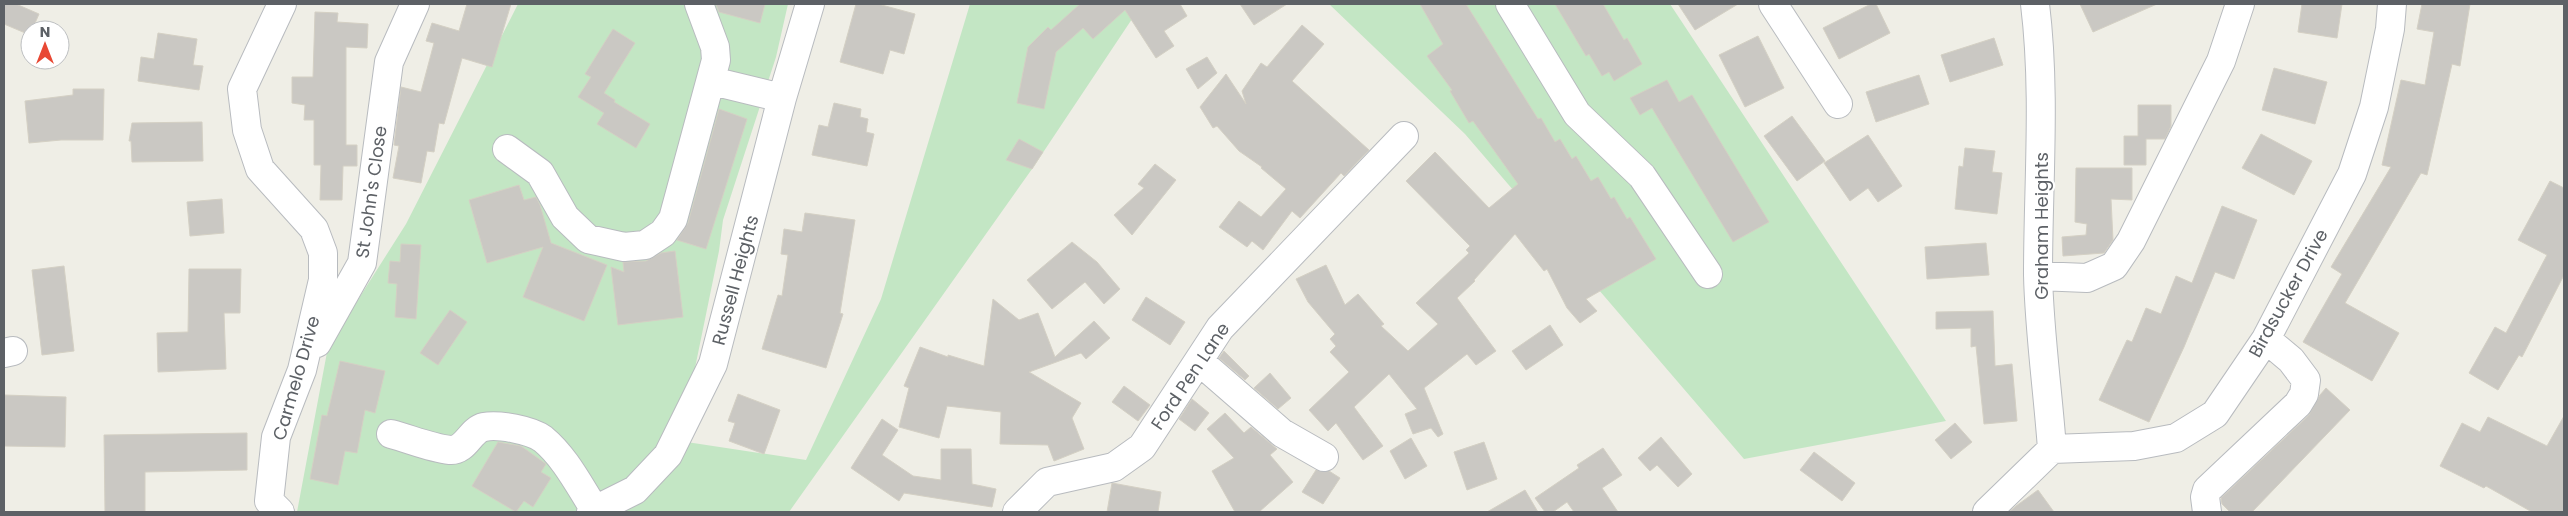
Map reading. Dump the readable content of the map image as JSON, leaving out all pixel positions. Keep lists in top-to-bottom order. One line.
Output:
{"streets":{"street":["St John's Close","Graham Heights","Russell Heights","Birdsucker Drive","Ford Pen Lane","Carmelo Drive"]},"crossings":[["St John's Close","Carmelo Drive"],["Graham Heights","Birdsucker Drive"]],"north":"top"}
